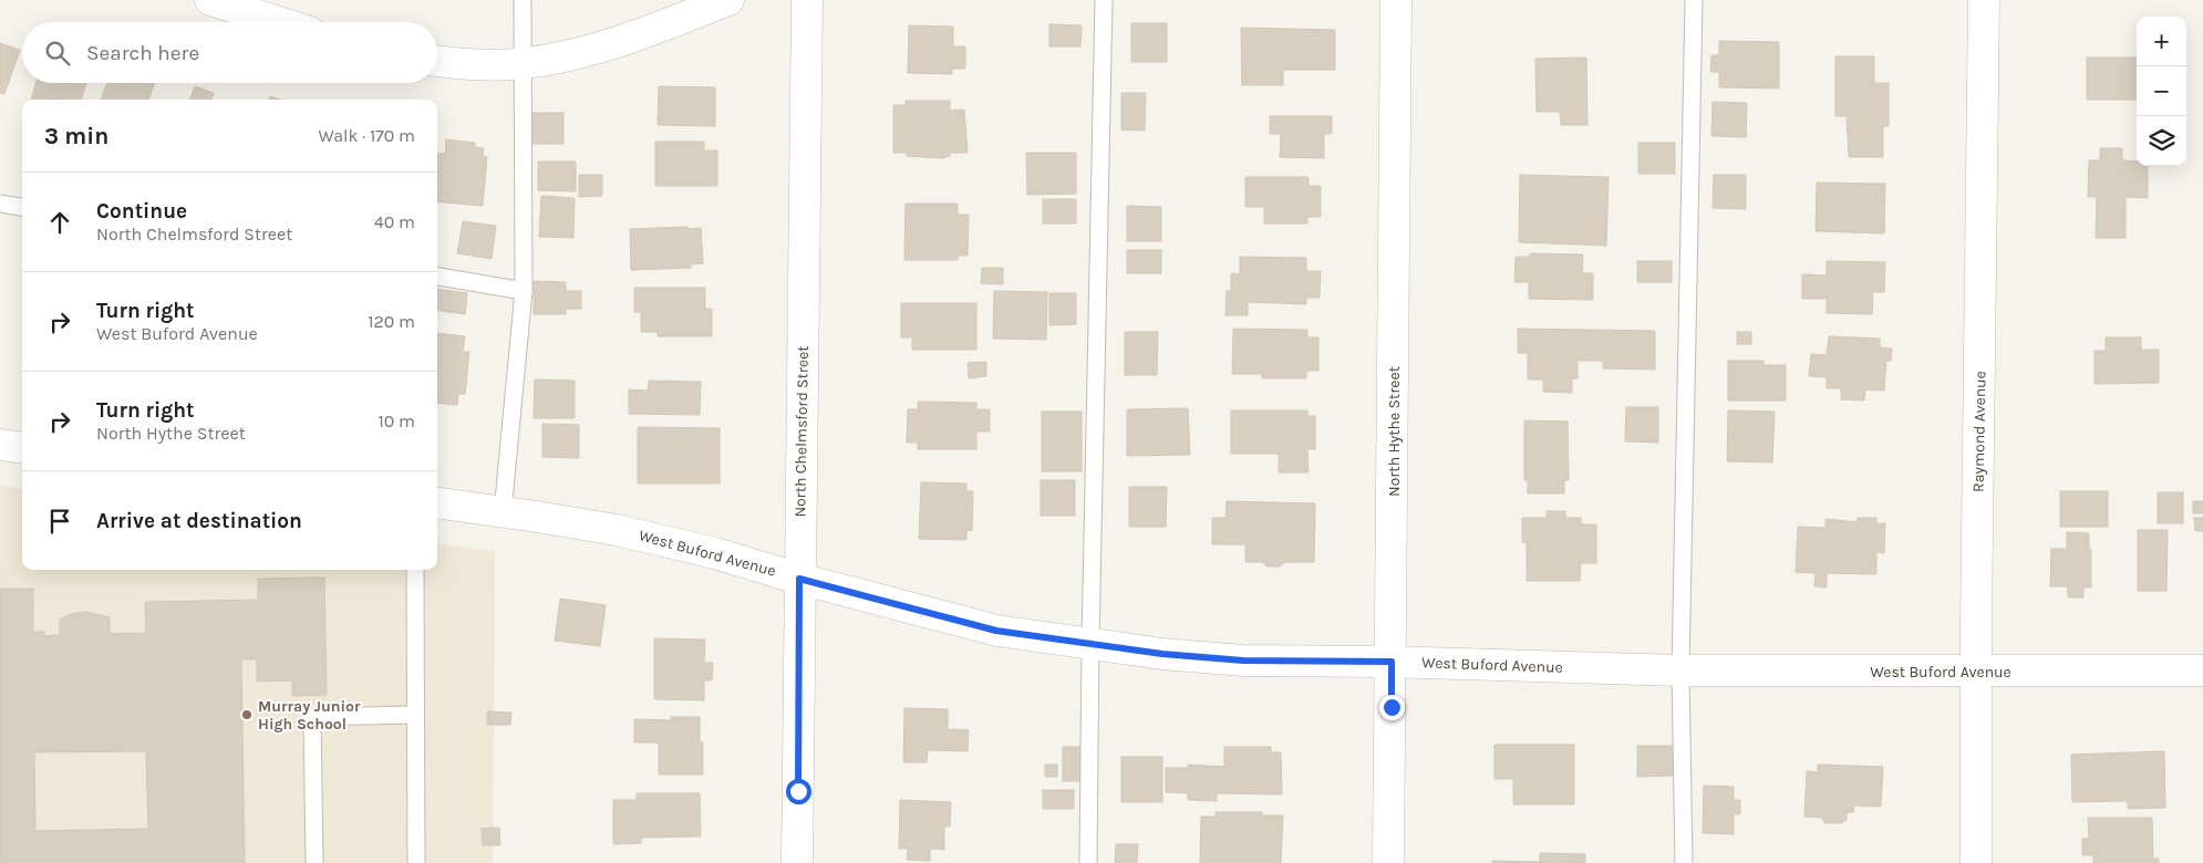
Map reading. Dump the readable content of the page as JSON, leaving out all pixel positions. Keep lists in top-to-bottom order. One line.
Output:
{"streets":{"street":["North Chelmsford Street","North Hythe Street","Raymond Avenue","West Buford Avenue"]},"crossings":[["North Chelmsford Street","West Buford Avenue"],["North Hythe Street","West Buford Avenue"],["Raymond Avenue","West Buford Avenue"]],"places":["Murray Junior High School"],"page":{"map_buttons":["+","−"],"search":"Search here","heading":["3 min","Walk · 170 m"],"list":[["Continue","North Chelmsford Street","40 m"],["Turn right","West Buford Avenue","120 m"],["Turn right","North Hythe Street","10 m"],"Arrive at destination"]}}
